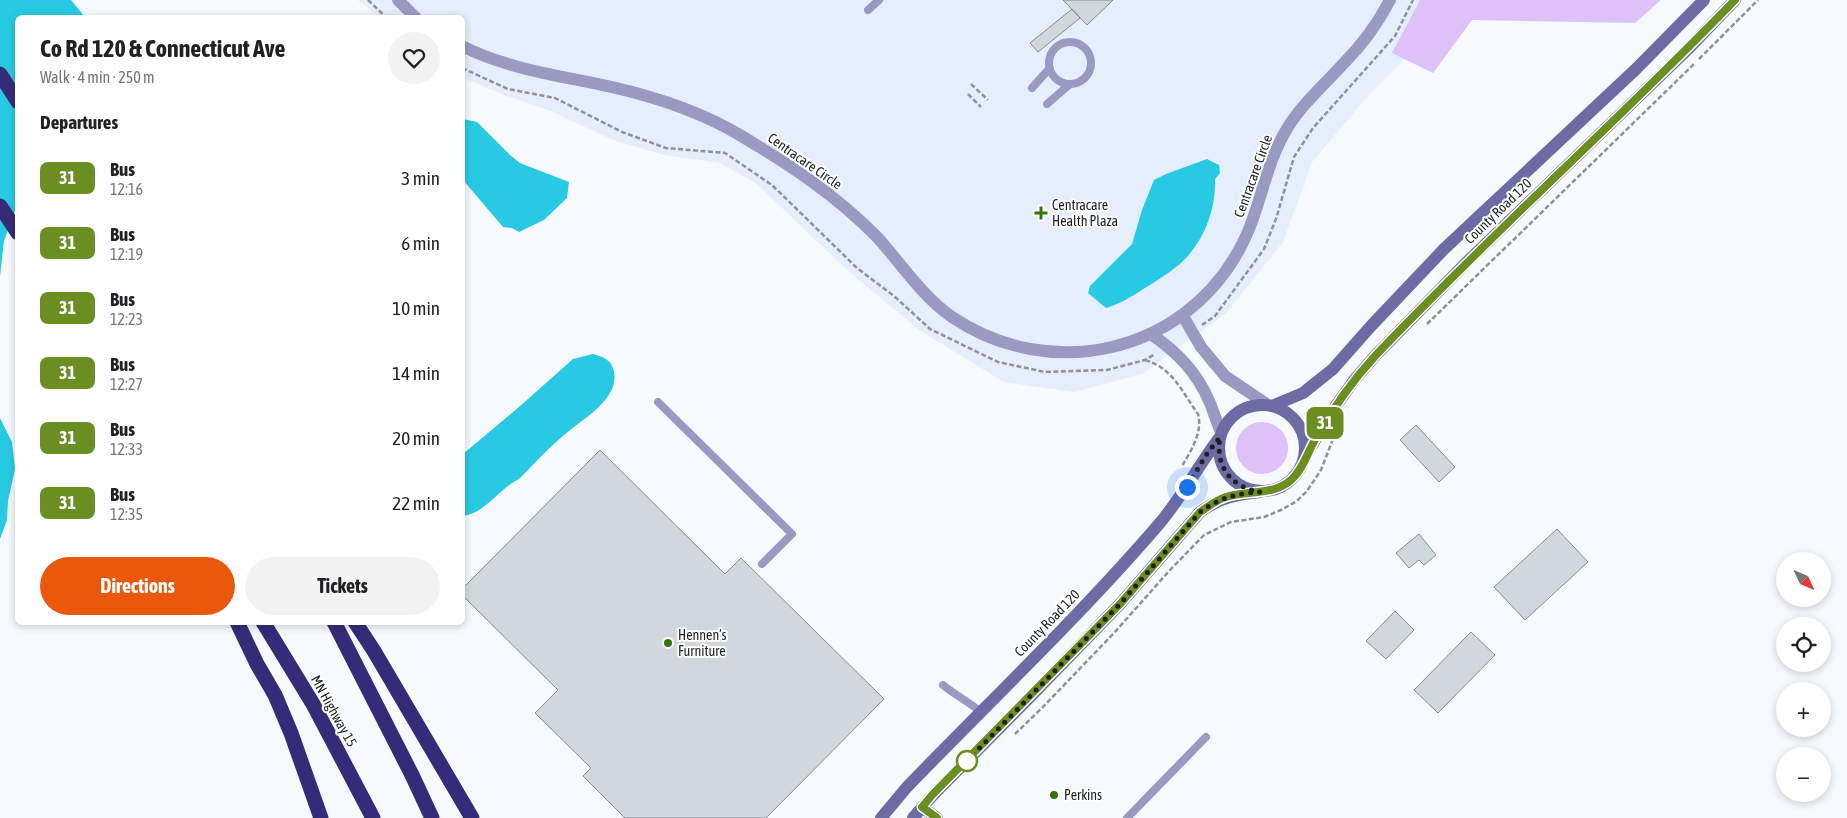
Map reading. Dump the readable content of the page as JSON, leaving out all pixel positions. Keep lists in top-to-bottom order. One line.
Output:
{"streets":{"highway":["MN Highway 15"],"street":["Centracare Circle","County Road 120"]},"places":{"health":["Centracare Health Plaza"],"other":["Hennen’s Furniture","Perkins"]},"lines":["bus line 31"],"north":"bottom right","page":{"on_map":"31","heading":[["Co Rd 120 & Connecticut Ave","Walk · 4 min · 250 m"],"Departures"],"list":[{"mark":"31","name":"Bus","note":"12:16","value":"3 min"},{"mark":"31","name":"Bus","note":"12:19","value":"6 min"},{"mark":"31","name":"Bus","note":"12:23","value":"10 min"},{"mark":"31","name":"Bus","note":"12:27","value":"14 min"},{"mark":"31","name":"Bus","note":"12:33","value":"20 min"},{"mark":"31","name":"Bus","note":"12:35","value":"22 min"}],"buttons":["Directions","Tickets"],"map_buttons":["+","−"]}}
